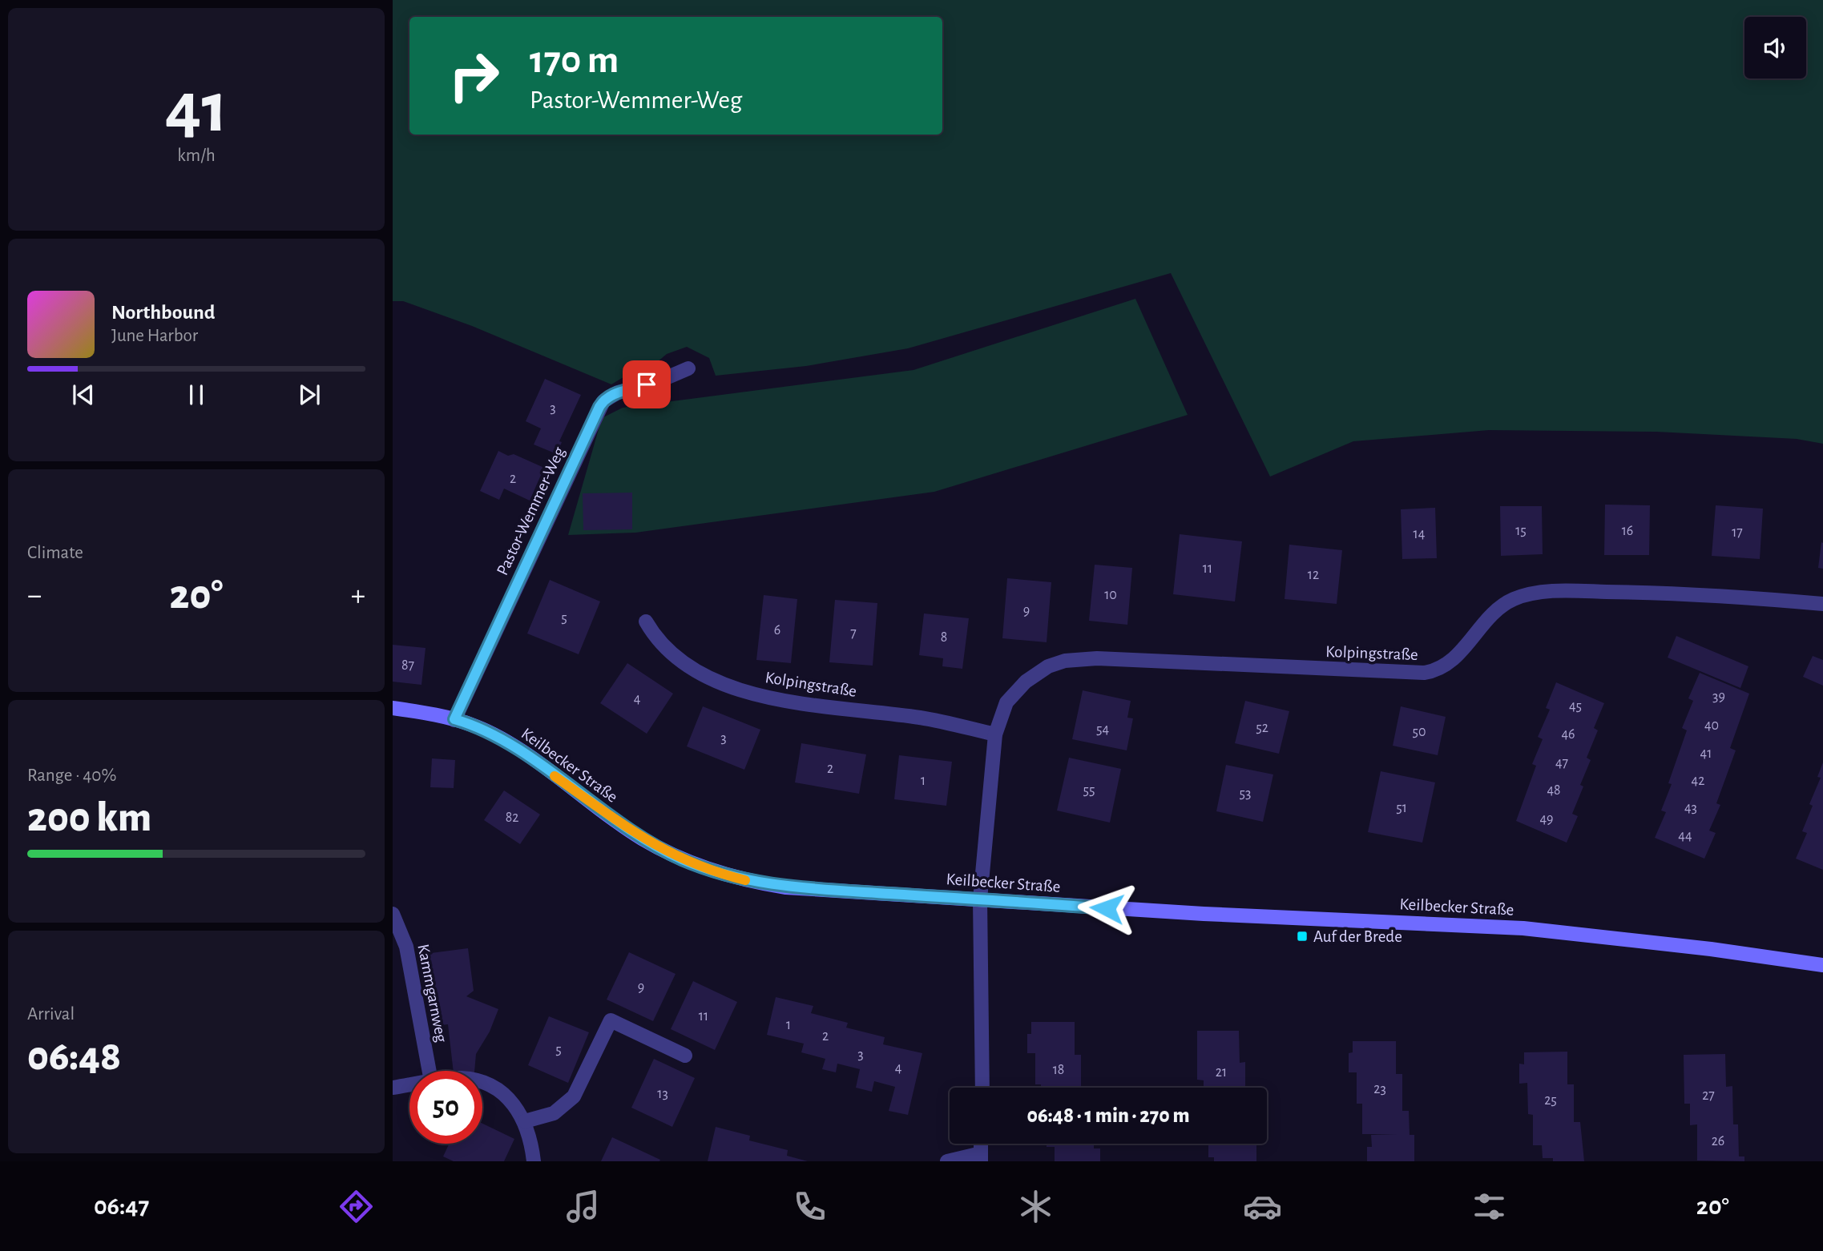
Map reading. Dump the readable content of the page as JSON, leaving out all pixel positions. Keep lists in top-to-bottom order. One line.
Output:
{"streets":{"main road":["Keilbecker Straße"],"street":["Pastor-Wemmer-Weg","Kolpingstraße","Kammgarnweg"]},"crossings":[["Pastor-Wemmer-Weg","Keilbecker Straße"],["Kolpingstraße","Keilbecker Straße"]],"places":{"transit":["Auf der Brede"]},"house_numbers":["3","2","15","16","17","14","11","12","10","9","5","6","7","8","87","39","4","45","40","52","54","50","46","3","41","47","2","1","42","55","48","53","51","43","82","49","44","9","11","1","2","5","3","4","18","21","23","13","27","25","26"],"page":{"tile":[["41","km/h"],"Climate",["Range · 40%","200 km"],["Arrival","06:48"]],"turn":["170 m","Pastor-Wemmer-Weg"],"song":["Northbound","June Harbor"],"heat":["−","20°","+"],"limit":"50","trip":"06:48 · 1 min · 270 m","tabs":["06:47","20°"]}}
